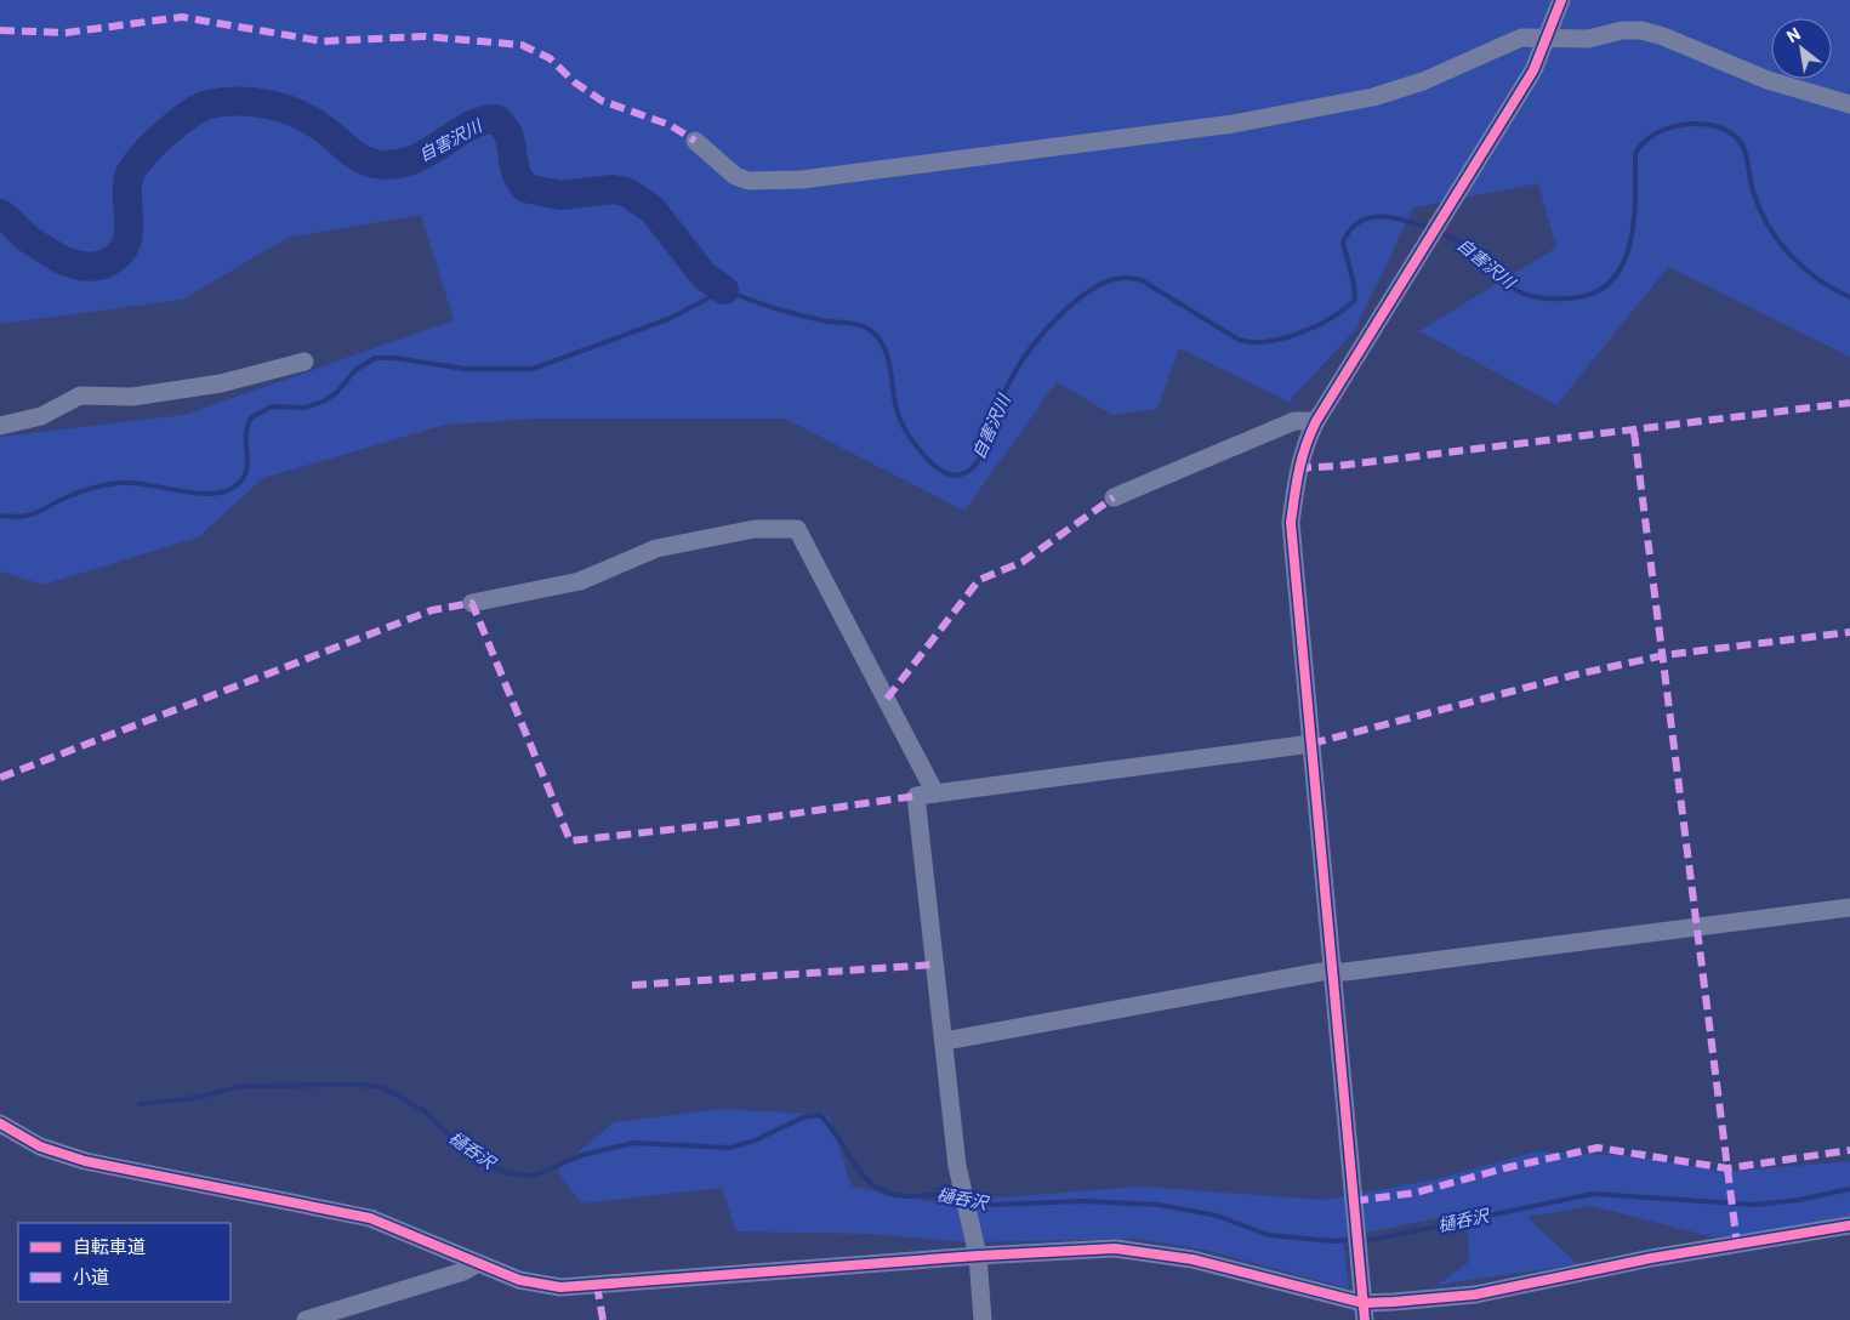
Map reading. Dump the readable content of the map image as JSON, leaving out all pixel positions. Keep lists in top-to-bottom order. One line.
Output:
{"water":["自害沢川","樋呑沢"],"legend":["自転車道","小道"],"north":"top left"}
